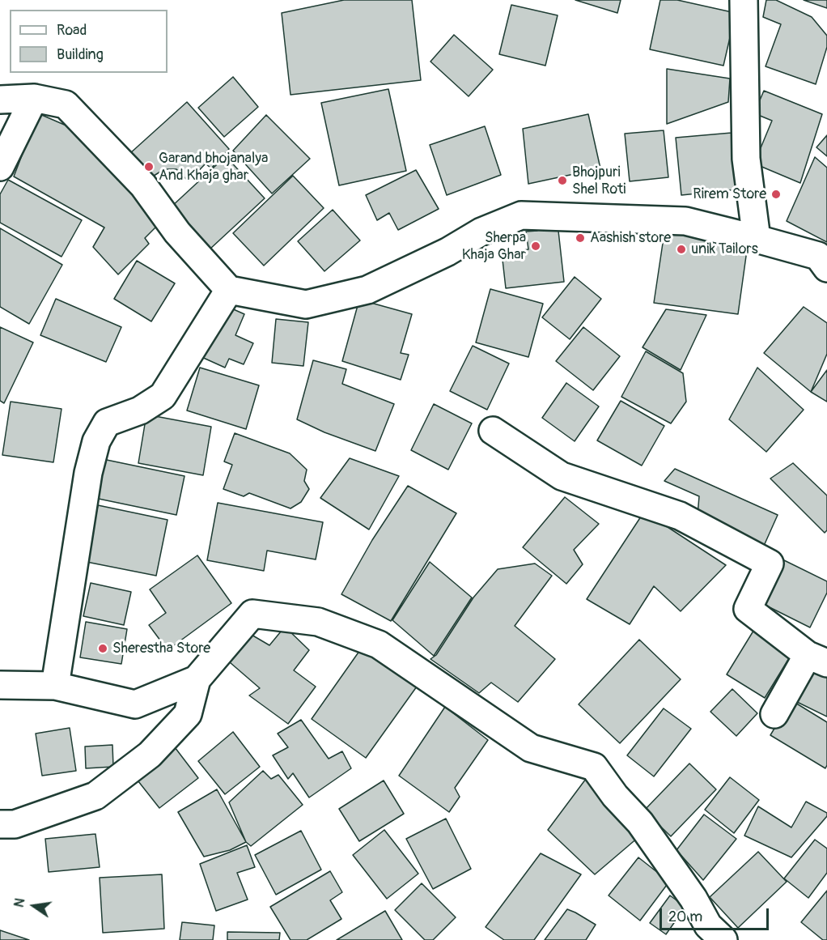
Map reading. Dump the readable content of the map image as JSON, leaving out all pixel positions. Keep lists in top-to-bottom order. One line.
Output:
{"places":["Garand bhojanalya And Khaja ghar","Bhojpuri Shel Roti","Rirem Store","Aashish store","Sherpa Khaja Ghar","unik Tailors","Sherestha Store"],"legend":["Road","Building"],"scale_bar":"20 m","north":"left"}
